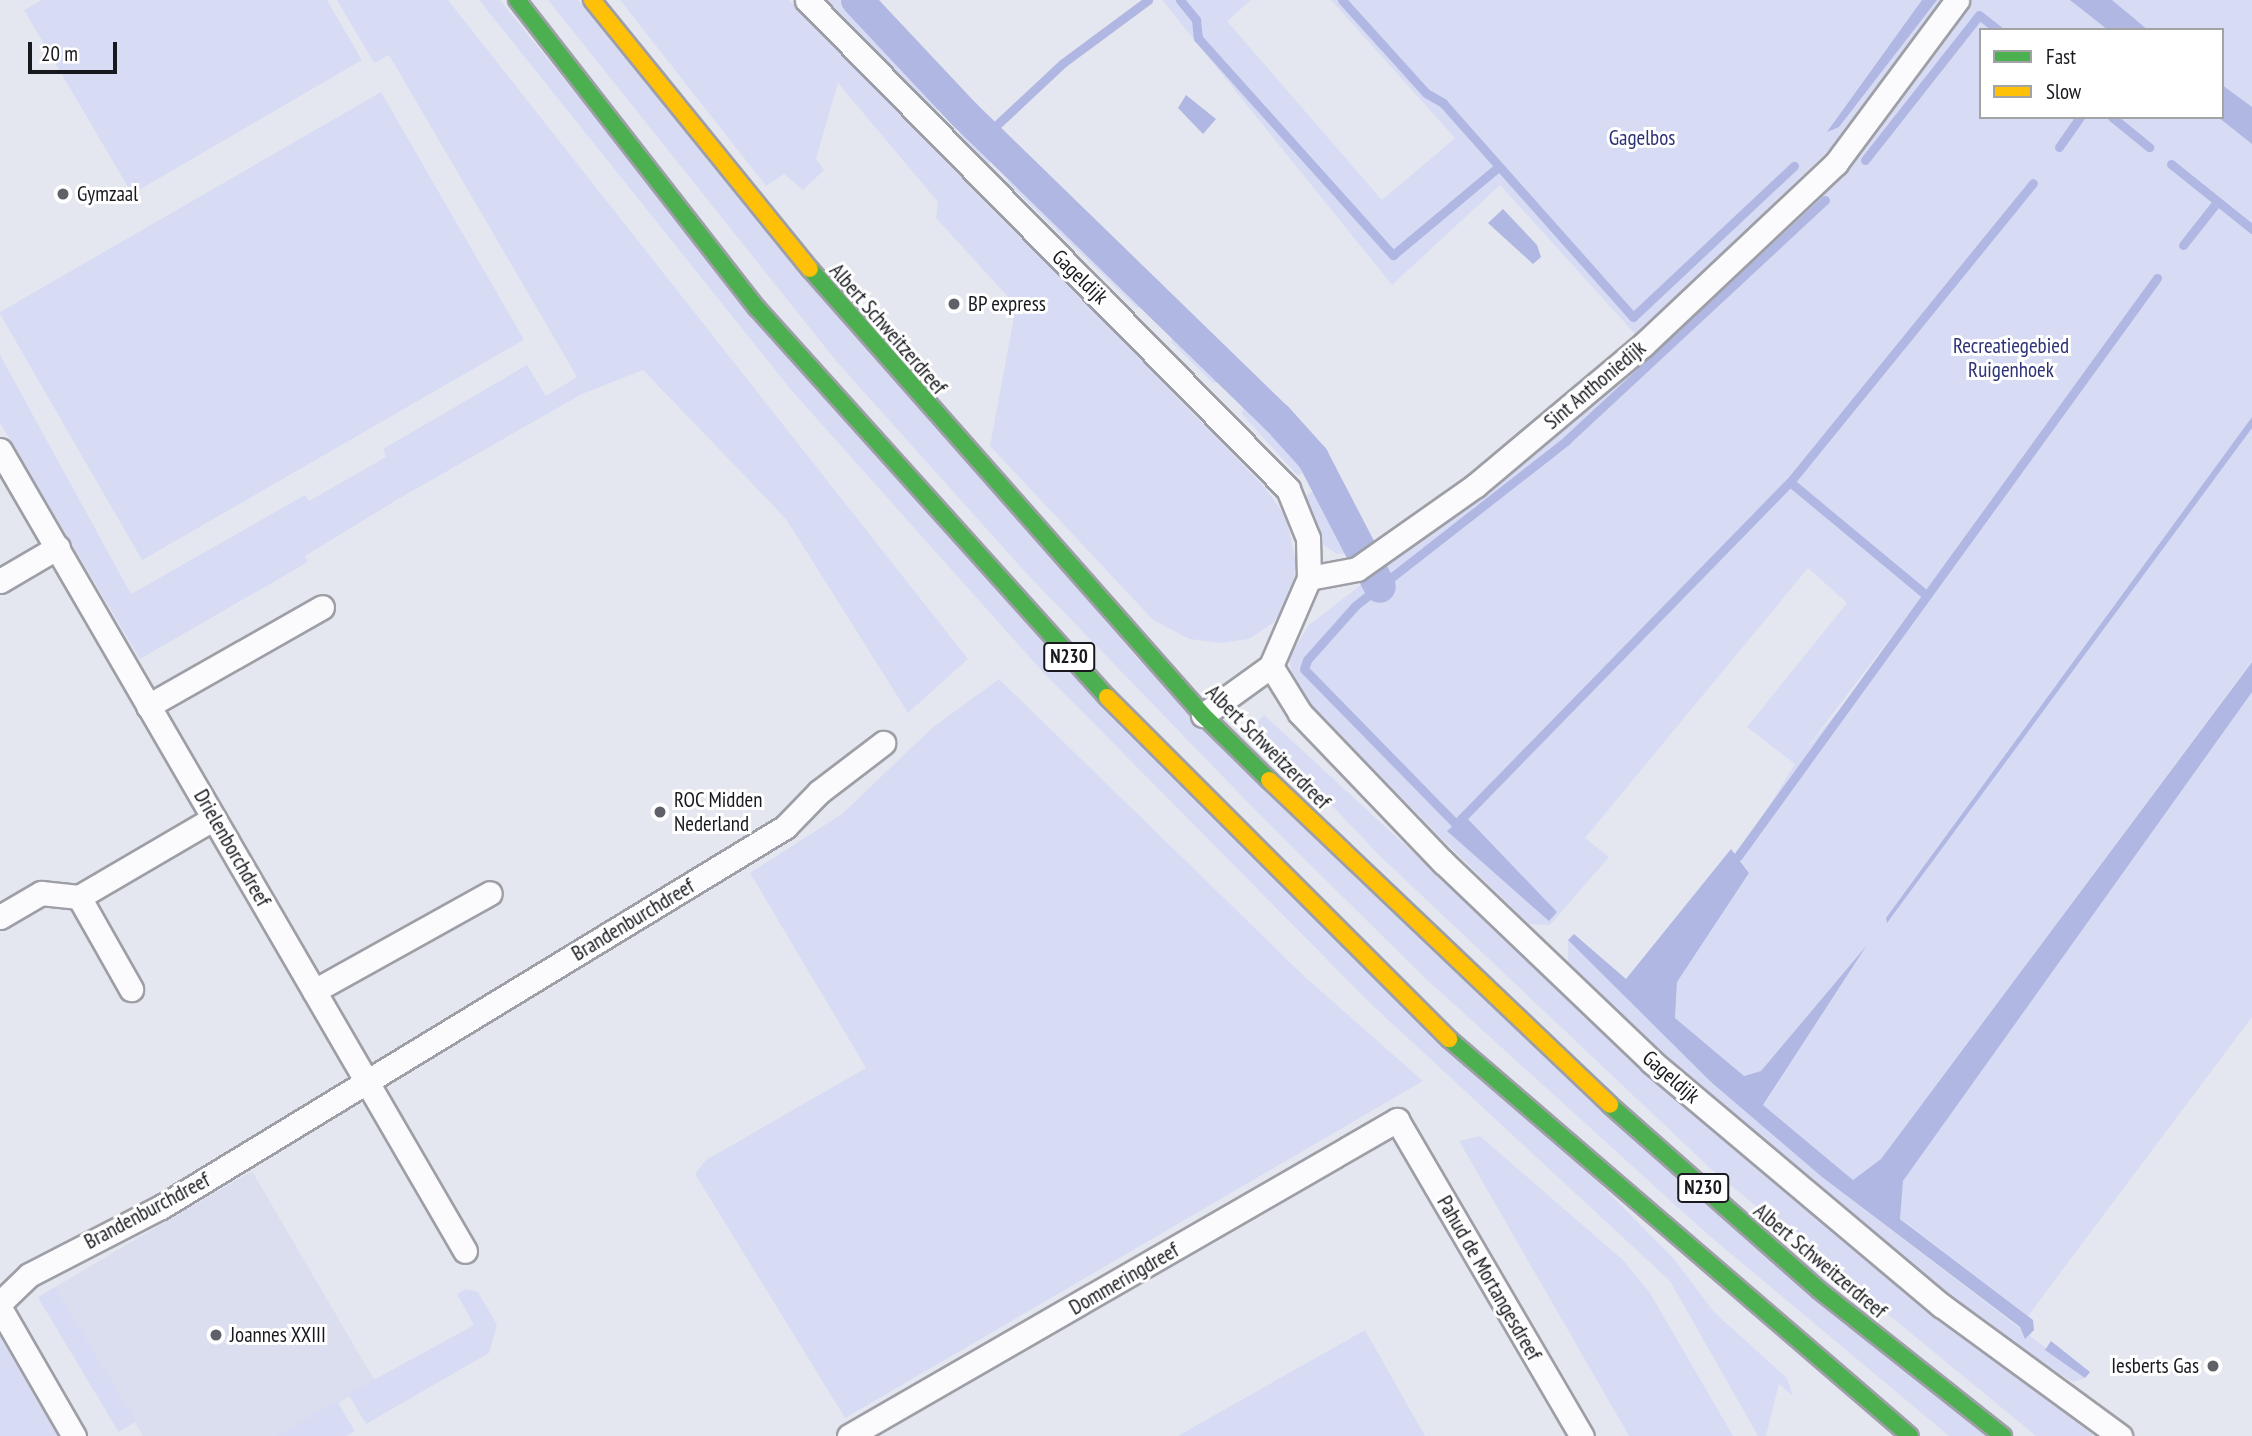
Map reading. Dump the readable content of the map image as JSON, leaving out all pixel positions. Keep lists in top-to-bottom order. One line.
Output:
{"streets":{"highway":["Albert Schweitzerdreef","N230"],"street":["Gageldijk","Sint Anthoniedijk","Drielenborchdreef","Brandenburchdreef","Pahud de Mortangesdreef","Dommeringdreef"]},"crossings":[["Gageldijk","Sint Anthoniedijk"],["Drielenborchdreef","Brandenburchdreef"],["Pahud de Mortangesdreef","Dommeringdreef"]],"parks":["Gagelbos","Recreatiegebied Ruigenhoek"],"places":["Gymzaal","BP express","ROC Midden Nederland","Joannes XXIII","Iesberts Gas"],"legend":["Fast","Slow"],"scale_bar":"20 m"}
